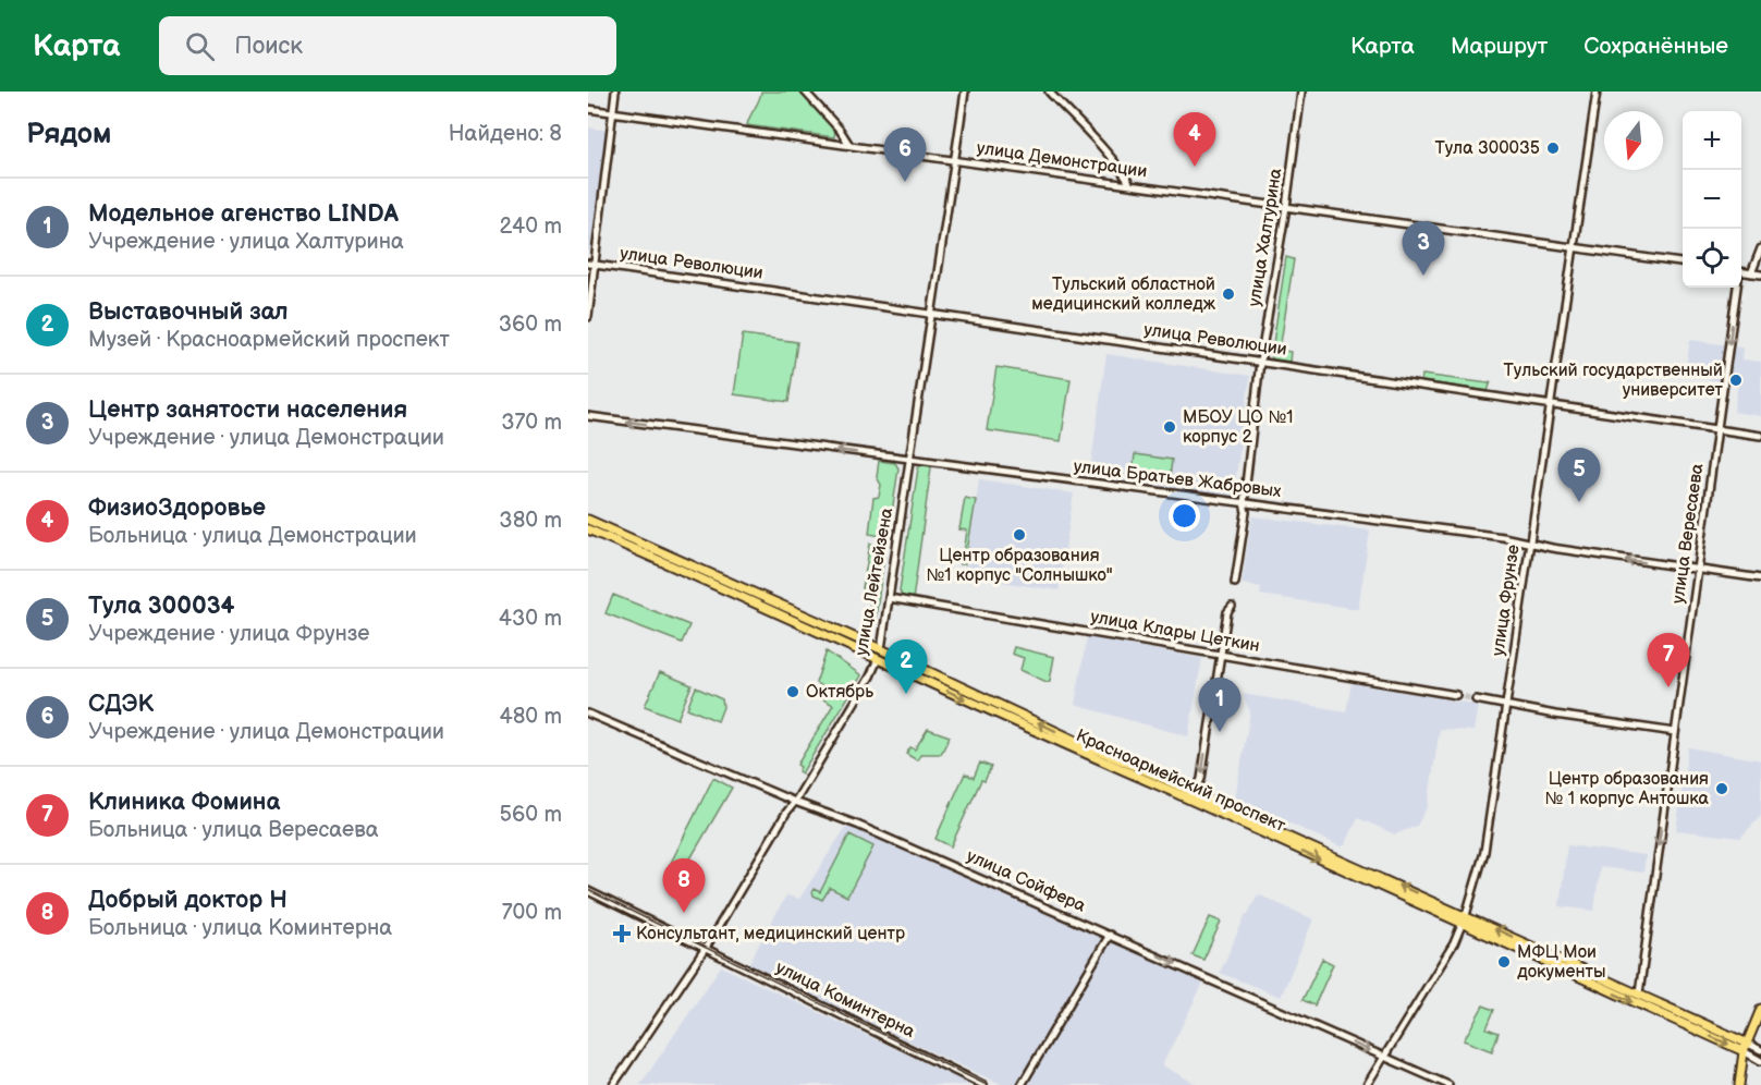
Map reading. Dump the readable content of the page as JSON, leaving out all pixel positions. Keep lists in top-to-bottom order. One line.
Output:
{"streets":{"main road":["улица Лейтейзена","улица Фрунзе","Красноармейский проспект"],"street":["улица Демонстрации","улица Халтурина","улица Революции","улица Братьев Жабровых","улица Вересаева","улица Клары Цеткин","улица Сойфера","улица Коминтерна"]},"crossings":[["улица Демонстрации","улица Халтурина"],["улица Демонстрации","улица Лейтейзена"],["улица Демонстрации","улица Фрунзе"],["улица Халтурина","улица Революции"],["улица Халтурина","улица Братьев Жабровых"],["улица Революции","улица Вересаева"],["улица Революции","улица Лейтейзена"],["улица Революции","улица Фрунзе"],["улица Братьев Жабровых","улица Вересаева"],["улица Братьев Жабровых","улица Лейтейзена"],["улица Братьев Жабровых","улица Фрунзе"],["улица Вересаева","Красноармейский проспект"],["улица Лейтейзена","улица Клары Цеткин"],["улица Лейтейзена","Красноармейский проспект"],["улица Лейтейзена","улица Сойфера"],["улица Лейтейзена","улица Коминтерна"],["улица Фрунзе","Красноармейский проспект"],["улица Фрунзе","улица Сойфера"]],"one_way":["улица Братьев Жабровых","улица Вересаева"],"places":{"other":["Тула 300035","Тульский областной медицинский колледж","Тульский государственный университет","МБОУ ЦО №1 корпус 2","Центр образования №1 корпус \"Солнышко\"","Октябрь","Центр образования № 1 корпус Антошка","МФЦ Мои документы"],"health":["Консультант, медицинский центр"]},"north":"bottom","page":{"header":"Карта","search":"Поиск","nav":["Карта","Маршрут","Сохранённые"],"heading":["Рядом","Найдено: 8"],"map_buttons":["+","−"],"pins":["4","6","3","5","7","2","1","8"],"list":[{"mark":"1","name":"Модельное агенство LINDA","note":"Учреждение · улица Халтурина","value":"240 m"},{"mark":"2","name":"Выставочный зал","note":"Музей · Красноармейский проспект","value":"360 m"},{"mark":"3","name":"Центр занятости населения","note":"Учреждение · улица Демонстрации","value":"370 m"},{"mark":"4","name":"ФизиоЗдоровье","note":"Больница · улица Демонстрации","value":"380 m"},{"mark":"5","name":"Тула 300034","note":"Учреждение · улица Фрунзе","value":"430 m"},{"mark":"6","name":"СДЭК","note":"Учреждение · улица Демонстрации","value":"480 m"},{"mark":"7","name":"Клиника Фомина","note":"Больница · улица Вересаева","value":"560 m"},{"mark":"8","name":"Добрый доктор Н","note":"Больница · улица Коминтерна","value":"700 m"}]}}
